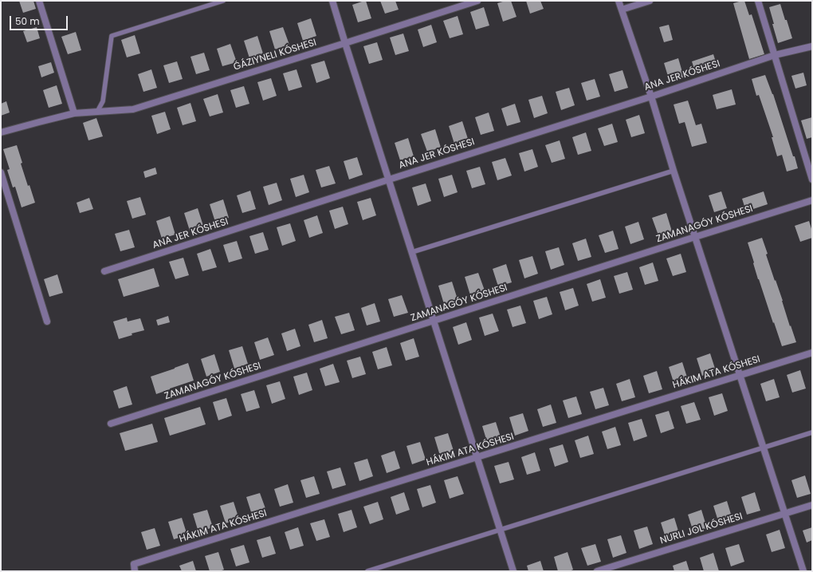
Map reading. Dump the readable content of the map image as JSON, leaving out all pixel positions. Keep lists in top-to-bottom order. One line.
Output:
{"streets":{"street":["ǴÁZIYNELI KÓSHESI","ANA JER KÓSHESI","ZAMANAGÓY KÓSHESI","HÁKIM ATA KÓSHESI"]},"scale_bar":"50 m"}
